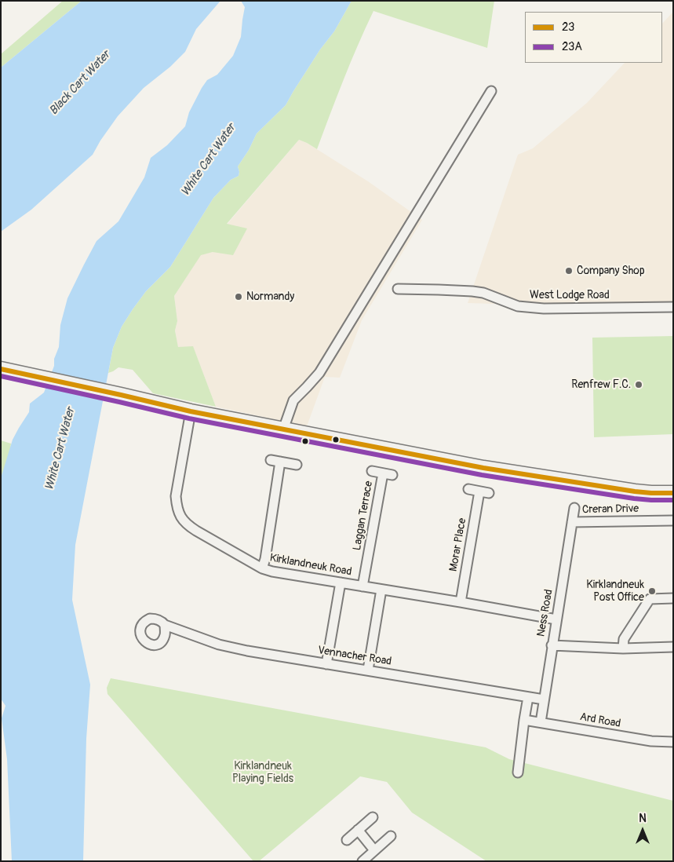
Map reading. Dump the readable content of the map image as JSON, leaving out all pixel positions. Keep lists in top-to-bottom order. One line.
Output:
{"streets":{"street":["West Lodge Road","Creran Drive","Laggan Terrace","Morar Place","Kirklandneuk Road","Ness Road","Vennacher Road","Ard Road"]},"crossings":[["Creran Drive","Ness Road"],["Laggan Terrace","Kirklandneuk Road"],["Morar Place","Kirklandneuk Road"],["Kirklandneuk Road","Ness Road"],["Ness Road","Vennacher Road"],["Ness Road","Ard Road"]],"water":["Black Cart Water","White Cart Water"],"parks":["Kirklandneuk Playing Fields"],"places":["Company Shop","Normandy","Renfrew F.C.","Kirklandneuk Post Office"],"lines":["transit line 23","transit line 23A"],"legend":["23","23A"],"north":"top"}
